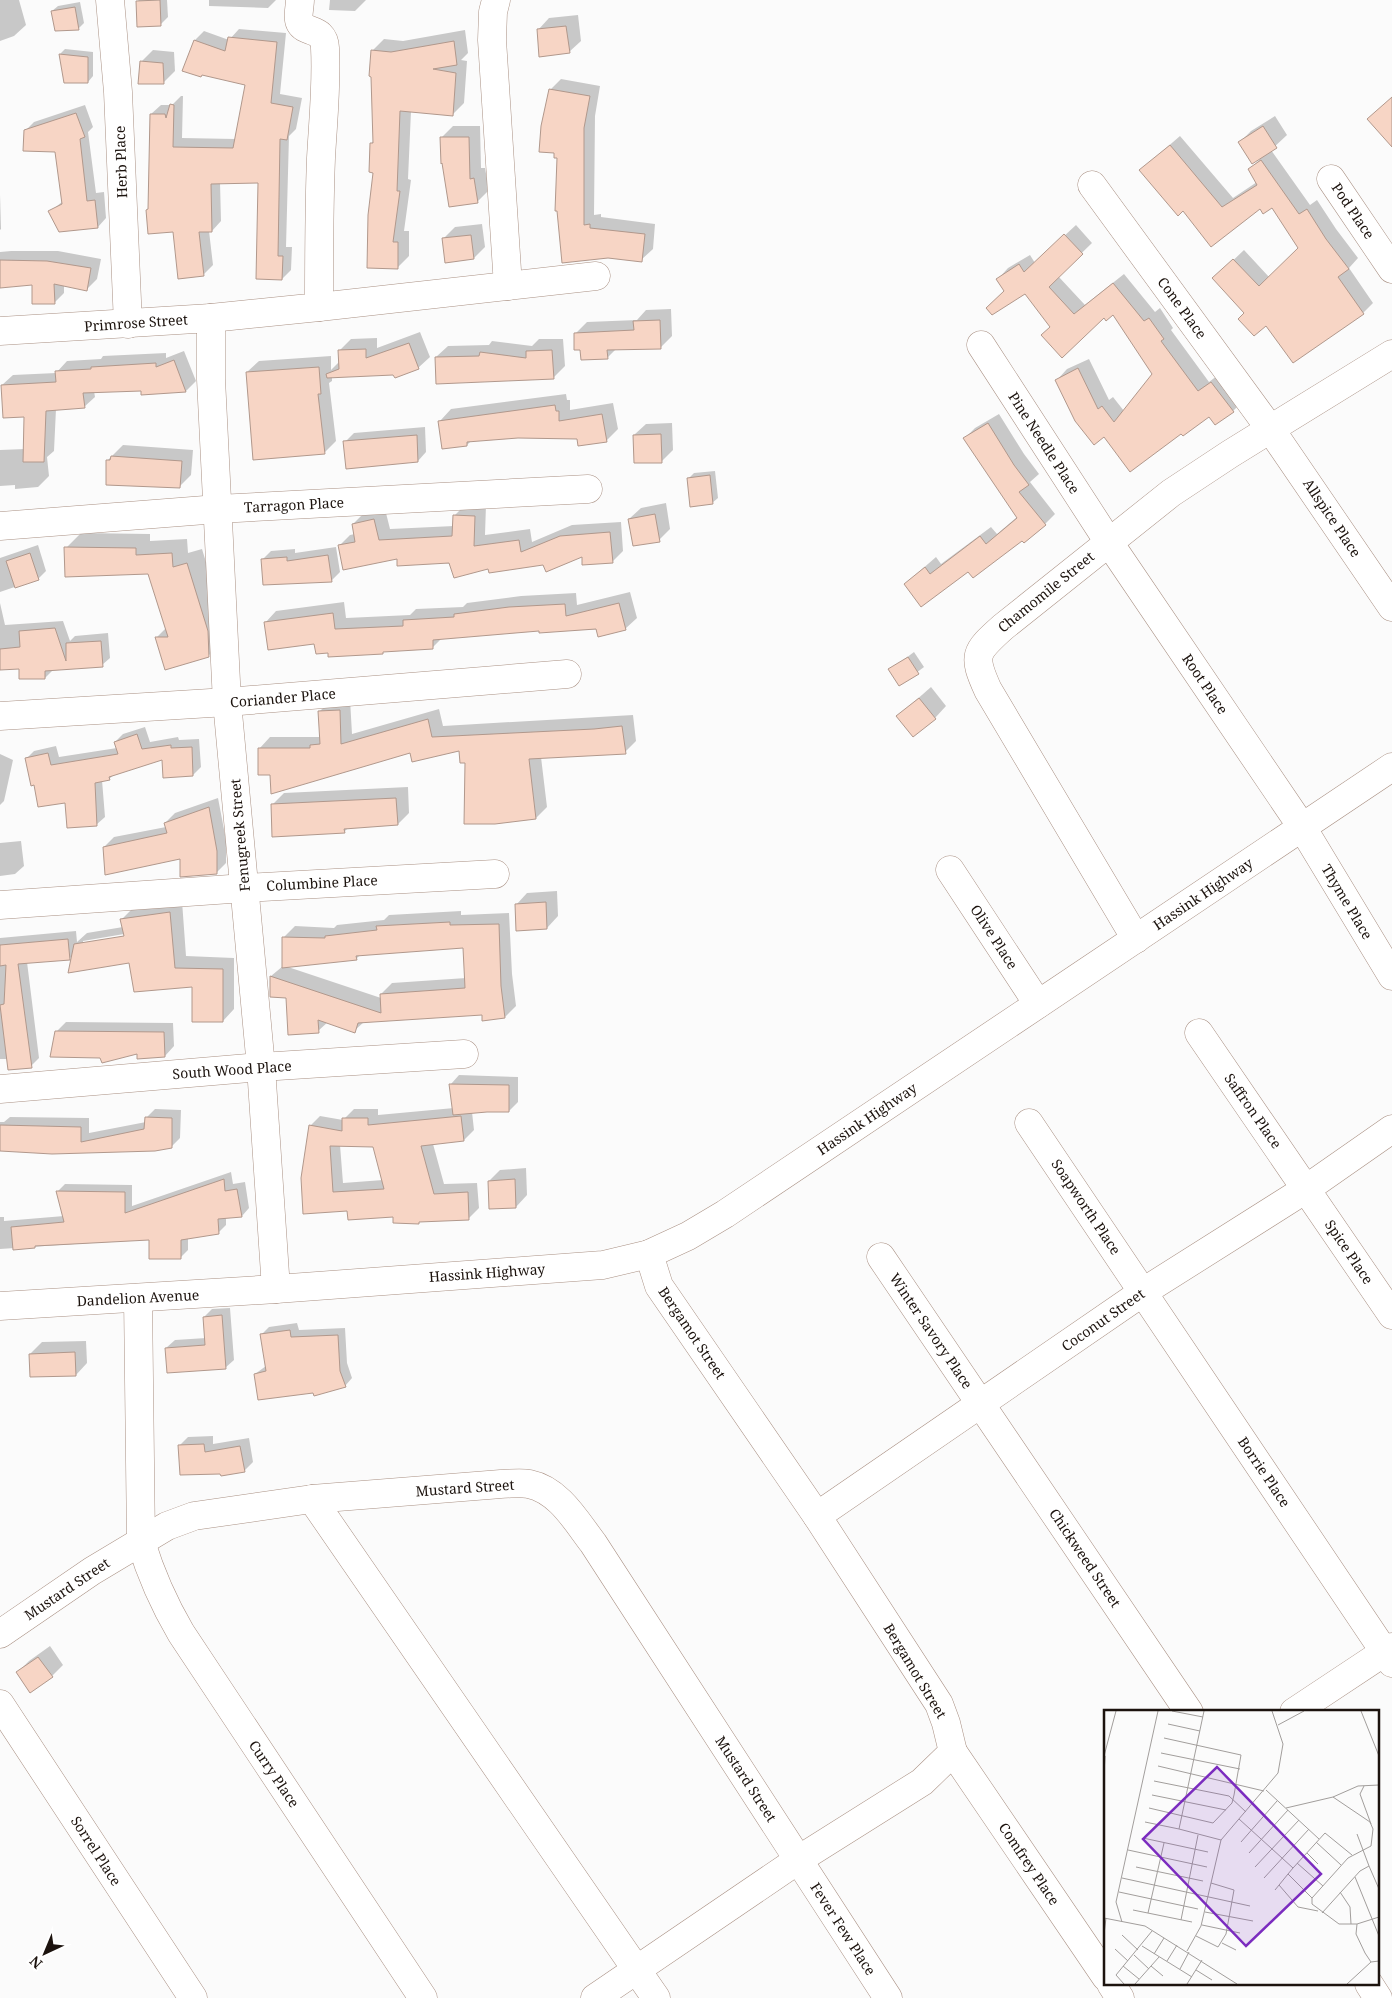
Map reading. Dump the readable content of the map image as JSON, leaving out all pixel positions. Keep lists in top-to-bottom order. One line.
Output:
{"streets":{"street":["Herb Place","Pod Place","Cone Place","Primrose Street","Pine Needle Place","Tarragon Place","Allspice Place","Chamomile Street","Root Place","Coriander Place","Fenugreek Street","Columbine Place","Hassink Highway","Thyme Place","Olive Place","South Wood Place","Saffron Place","Soapworth Place","Spice Place","Dandelion Avenue","Coconut Street","Winter Savory Place","Bergamot Street","Borrie Place","Mustard Street","Chickweed Street","Curry Place","Sorrel Place","Comfrey Place","Fever Few Place"]},"crossings":[["Herb Place","Primrose Street"],["Cone Place","Allspice Place"],["Cone Place","Chamomile Street"],["Primrose Street","Fenugreek Street"],["Pine Needle Place","Chamomile Street"],["Pine Needle Place","Root Place"],["Tarragon Place","Fenugreek Street"],["Allspice Place","Chamomile Street"],["Chamomile Street","Root Place"],["Chamomile Street","Hassink Highway"],["Root Place","Hassink Highway"],["Root Place","Thyme Place"],["Coriander Place","Fenugreek Street"],["Fenugreek Street","Columbine Place"],["Fenugreek Street","Hassink Highway"],["Fenugreek Street","South Wood Place"],["Fenugreek Street","Dandelion Avenue"],["Hassink Highway","Thyme Place"],["Hassink Highway","Olive Place"],["Hassink Highway","Dandelion Avenue"],["Hassink Highway","Bergamot Street"],["Saffron Place","Spice Place"],["Saffron Place","Coconut Street"],["Soapworth Place","Coconut Street"],["Soapworth Place","Borrie Place"],["Spice Place","Coconut Street"],["Dandelion Avenue","Curry Place"],["Coconut Street","Winter Savory Place"],["Coconut Street","Bergamot Street"],["Coconut Street","Borrie Place"],["Coconut Street","Chickweed Street"],["Winter Savory Place","Chickweed Street"],["Bergamot Street","Comfrey Place"],["Mustard Street","Curry Place"],["Mustard Street","Fever Few Place"]],"north":"bottom left"}
